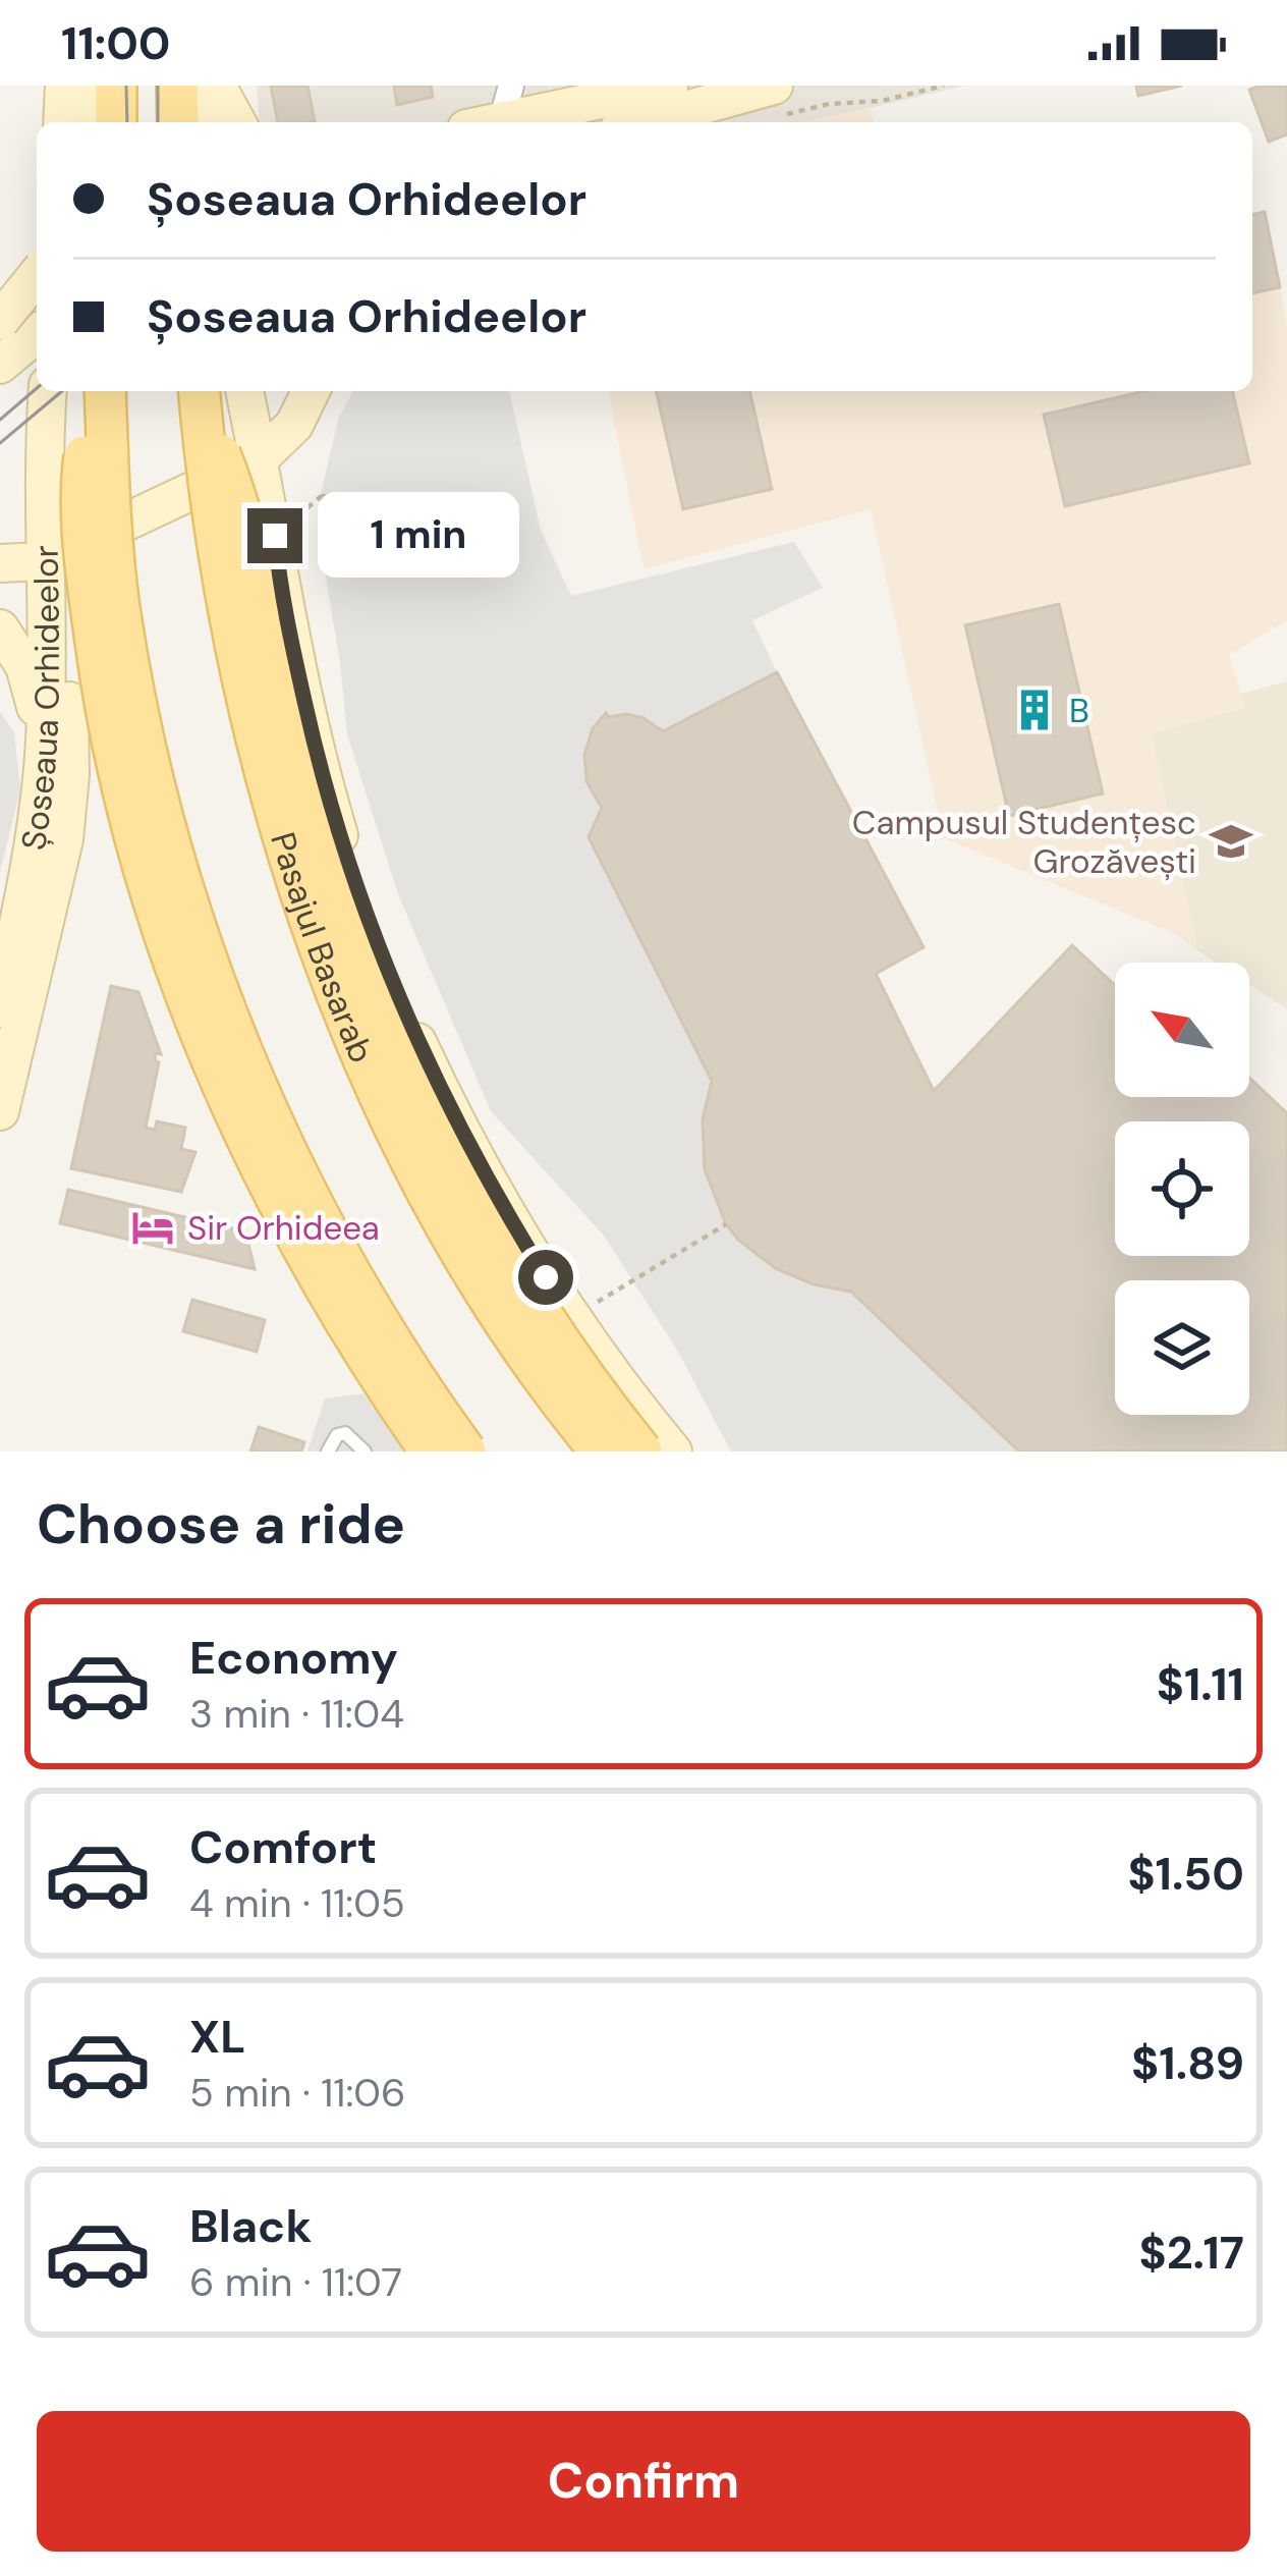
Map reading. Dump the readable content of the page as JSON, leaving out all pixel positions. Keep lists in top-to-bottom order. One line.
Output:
{"streets":{"main road":["Șoseaua Orhideelor","Pasajul Basarab"]},"places":{"building":["B"],"school or university":["Campusul Studențesc Grozăvești"],"hotel":["Sir Orhideea"]},"north":"top left","page":{"status":"11:00","banner":["Șoseaua Orhideelor","Șoseaua Orhideelor"],"bubble":"1 min","heading":"Choose a ride","list":[{"name":"Economy","note":"3 min · 11:04","value":"$1.11"},{"name":"Comfort","note":"4 min · 11:05","value":"$1.50"},{"name":"XL","note":"5 min · 11:06","value":"$1.89"},{"name":"Black","note":"6 min · 11:07","value":"$2.17"}],"buttons":"Confirm"}}
